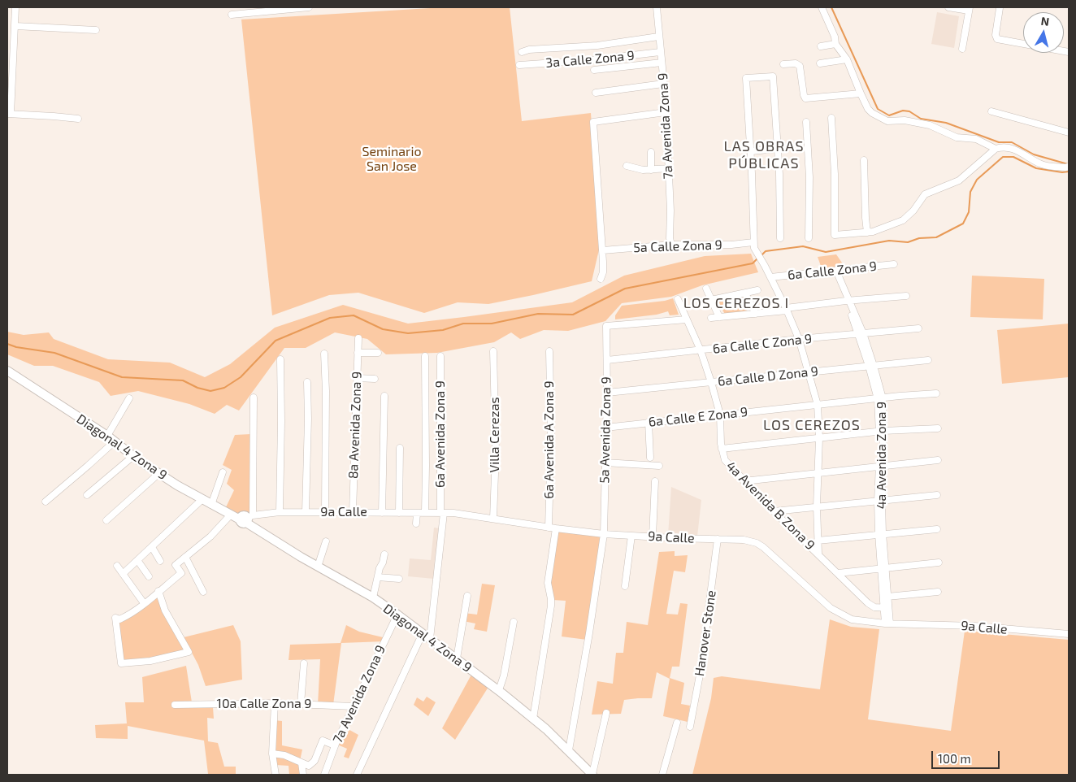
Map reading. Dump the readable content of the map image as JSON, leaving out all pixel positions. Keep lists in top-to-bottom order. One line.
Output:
{"streets":{"main road":["Diagonal 4 Zona 9"],"street":["3a Calle Zona 9","7a Avenida Zona 9","5a Calle Zona 9","6a Calle Zona 9","6a Calle C Zona 9","6a Calle D Zona 9","6a Calle E Zona 9","8a Avenida Zona 9","5a Avenida Zona 9","6a Avenida Zona 9","Villa Cerezas","6a Avenida A Zona 9","4a Avenida Zona 9","4a Avenida B Zona 9","9a Calle","Hanover Stone","10a Calle Zona 9"]},"crossings":[["3a Calle Zona 9","7a Avenida Zona 9"],["7a Avenida Zona 9","5a Calle Zona 9"],["7a Avenida Zona 9","Diagonal 4 Zona 9"],["7a Avenida Zona 9","10a Calle Zona 9"],["6a Calle Zona 9","4a Avenida Zona 9"],["6a Calle C Zona 9","5a Avenida Zona 9"],["6a Calle C Zona 9","4a Avenida Zona 9"],["6a Calle C Zona 9","4a Avenida B Zona 9"],["6a Calle D Zona 9","5a Avenida Zona 9"],["6a Calle D Zona 9","4a Avenida Zona 9"],["6a Calle D Zona 9","4a Avenida B Zona 9"],["6a Calle E Zona 9","5a Avenida Zona 9"],["6a Calle E Zona 9","4a Avenida Zona 9"],["6a Calle E Zona 9","4a Avenida B Zona 9"],["8a Avenida Zona 9","9a Calle"],["5a Avenida Zona 9","Diagonal 4 Zona 9"],["5a Avenida Zona 9","4a Avenida B Zona 9"],["5a Avenida Zona 9","9a Calle"],["6a Avenida Zona 9","Diagonal 4 Zona 9"],["6a Avenida Zona 9","9a Calle"],["Villa Cerezas","9a Calle"],["6a Avenida A Zona 9","9a Calle"],["Diagonal 4 Zona 9","9a Calle"],["4a Avenida Zona 9","4a Avenida B Zona 9"],["4a Avenida Zona 9","9a Calle"],["9a Calle","Hanover Stone"]],"districts":["LAS OBRAS PÚBLICAS","LOS CEREZOS I","LOS CEREZOS"],"parks":["Seminario San Jose"],"scale_bar":"100 m","north":"top"}
